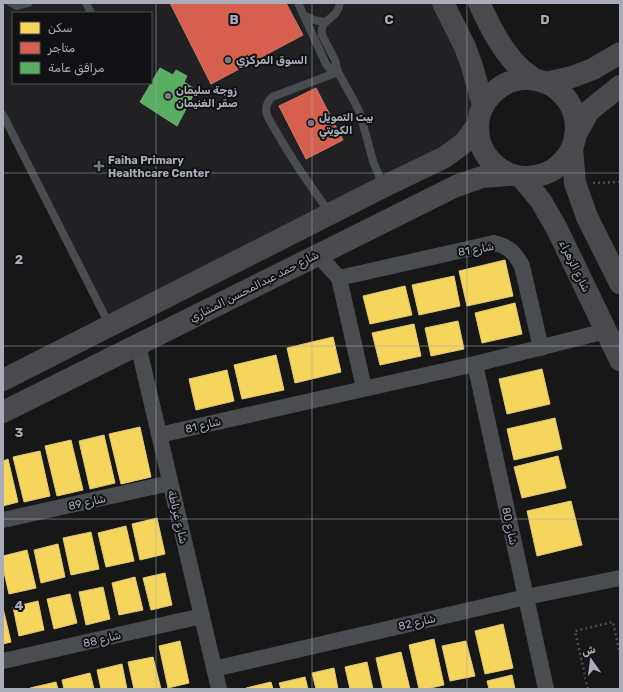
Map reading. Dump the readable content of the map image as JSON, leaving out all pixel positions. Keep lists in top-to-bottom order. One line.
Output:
{"streets":{"street":["شارع 81","شارع الزهراء","شارع حمد عبدالمحسن المشاري","شارع 89","شارع غرناطة","شارع 80","شارع 82","شارع 88"]},"crossings":[["شارع 81","شارع الزهراء"],["شارع 81","شارع غرناطة"],["شارع 81","شارع 80"],["شارع الزهراء","شارع حمد عبدالمحسن المشاري"],["شارع حمد عبدالمحسن المشاري","شارع غرناطة"],["شارع 89","شارع غرناطة"],["شارع غرناطة","شارع 82"],["شارع غرناطة","شارع 88"],["شارع 80","شارع 82"]],"places":{"other":["السوق المركزي","زوجة سليمان صقر الغنيمان","بيت التمويل الكويتي"],"health":["Faiha Primary Healthcare Center"]},"legend":["سكن","متاجر","مرافق عامة"],"north":"top","grid":{"columns":["B","C","D"],"rows":["2","3","4"]}}
